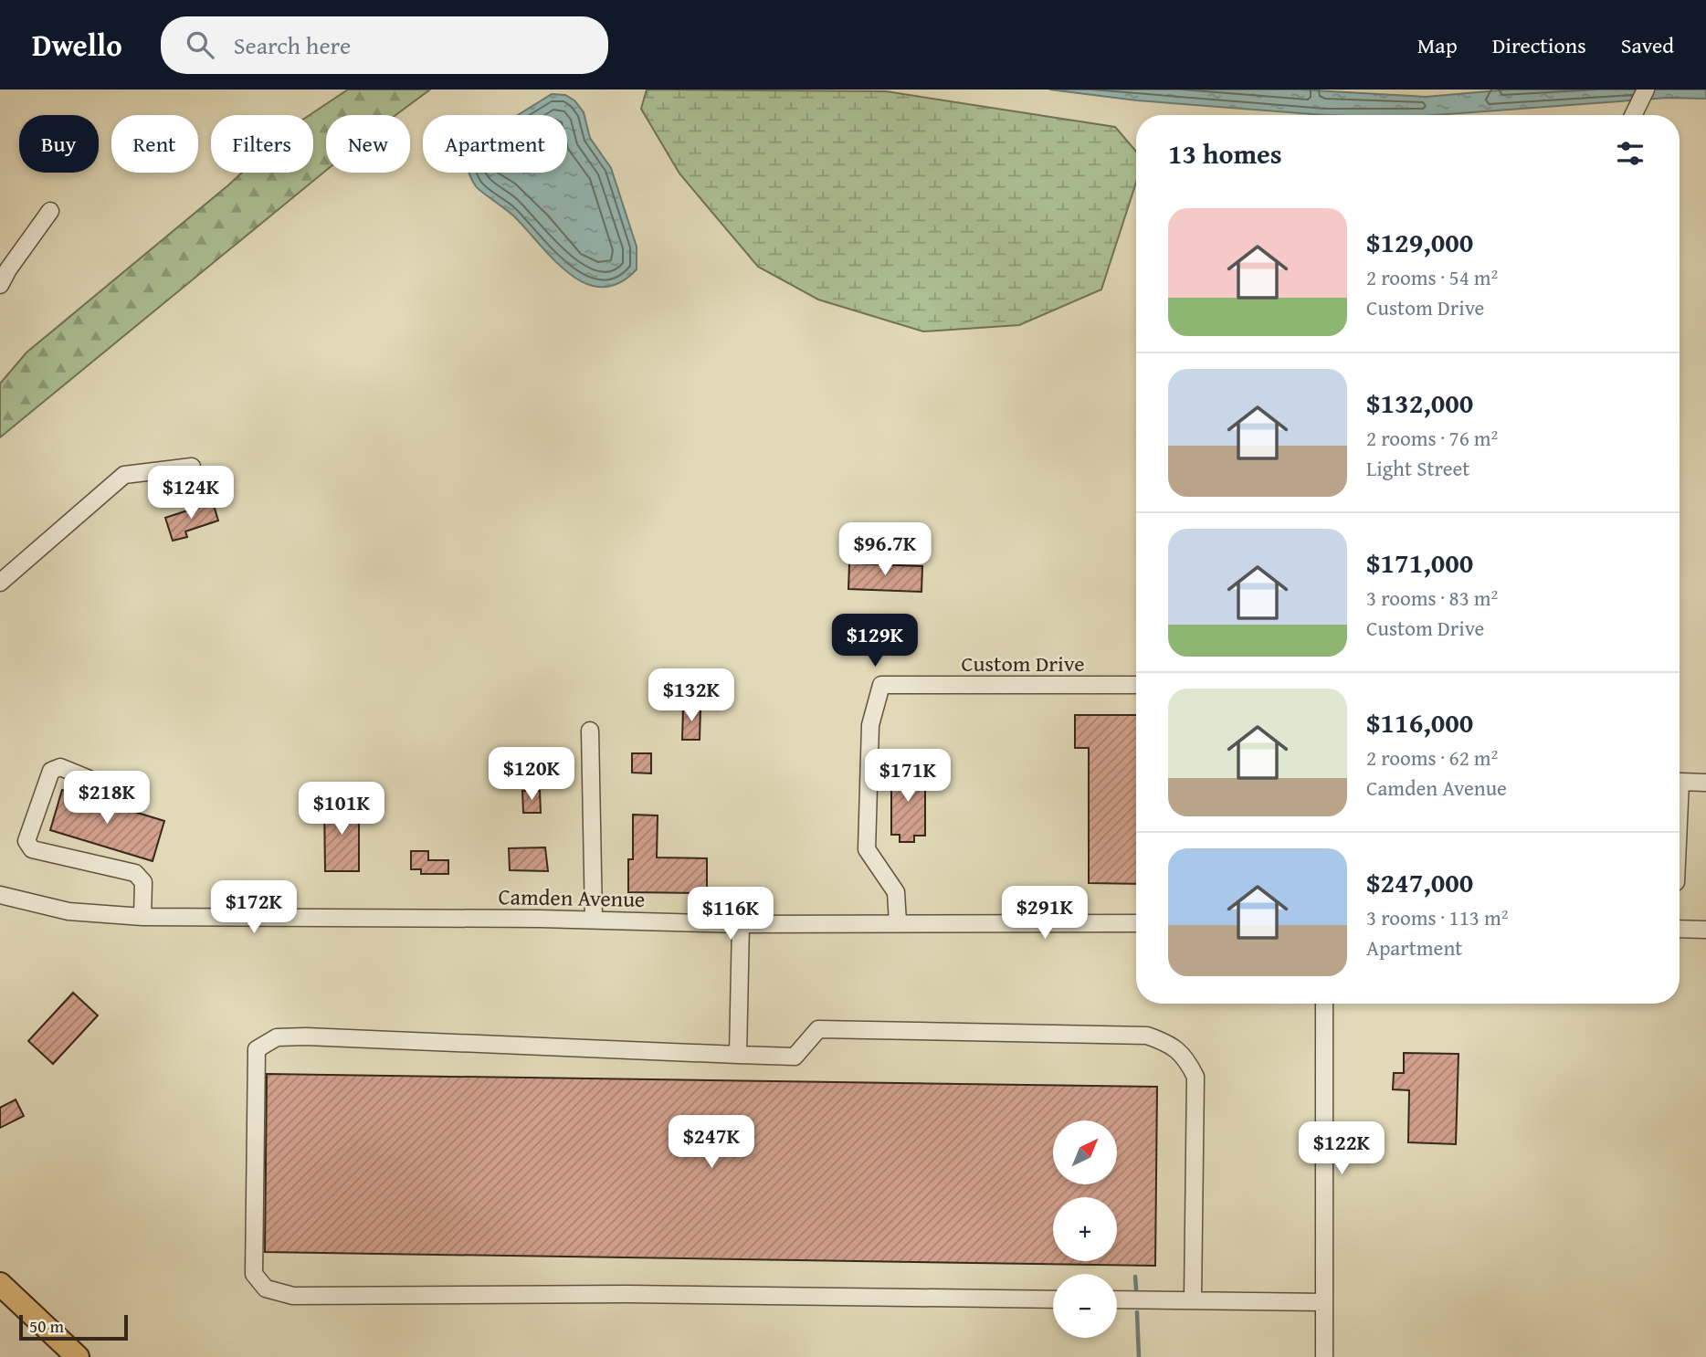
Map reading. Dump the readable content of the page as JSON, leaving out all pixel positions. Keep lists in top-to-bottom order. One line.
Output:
{"streets":{"street":["Custom Drive","Camden Avenue"]},"crossings":[["Custom Drive","Camden Avenue"]],"scale_bar":"50 m","north":"top right","page":{"header":"Dwello","search":"Search here","nav":["Map","Directions","Saved"],"chip":["Buy","Rent","Filters","New","Apartment"],"heading":"13 homes","list":[{"name":"$129,000","note":"2 rooms · 54 m² · Custom Drive"},{"name":"$132,000","note":"2 rooms · 76 m² · Light Street"},{"name":"$171,000","note":"3 rooms · 83 m² · Custom Drive"},{"name":"$116,000","note":"2 rooms · 62 m² · Camden Avenue"},{"name":"$247,000","note":"3 rooms · 113 m² · Apartment"}],"price":["$124K","$96.7K","$129K","$132K","$120K","$171K","$218K","$101K","$172K","$291K","$116K","$247K","$122K"],"map_buttons":["+","−"],"scale":"50 m"}}
